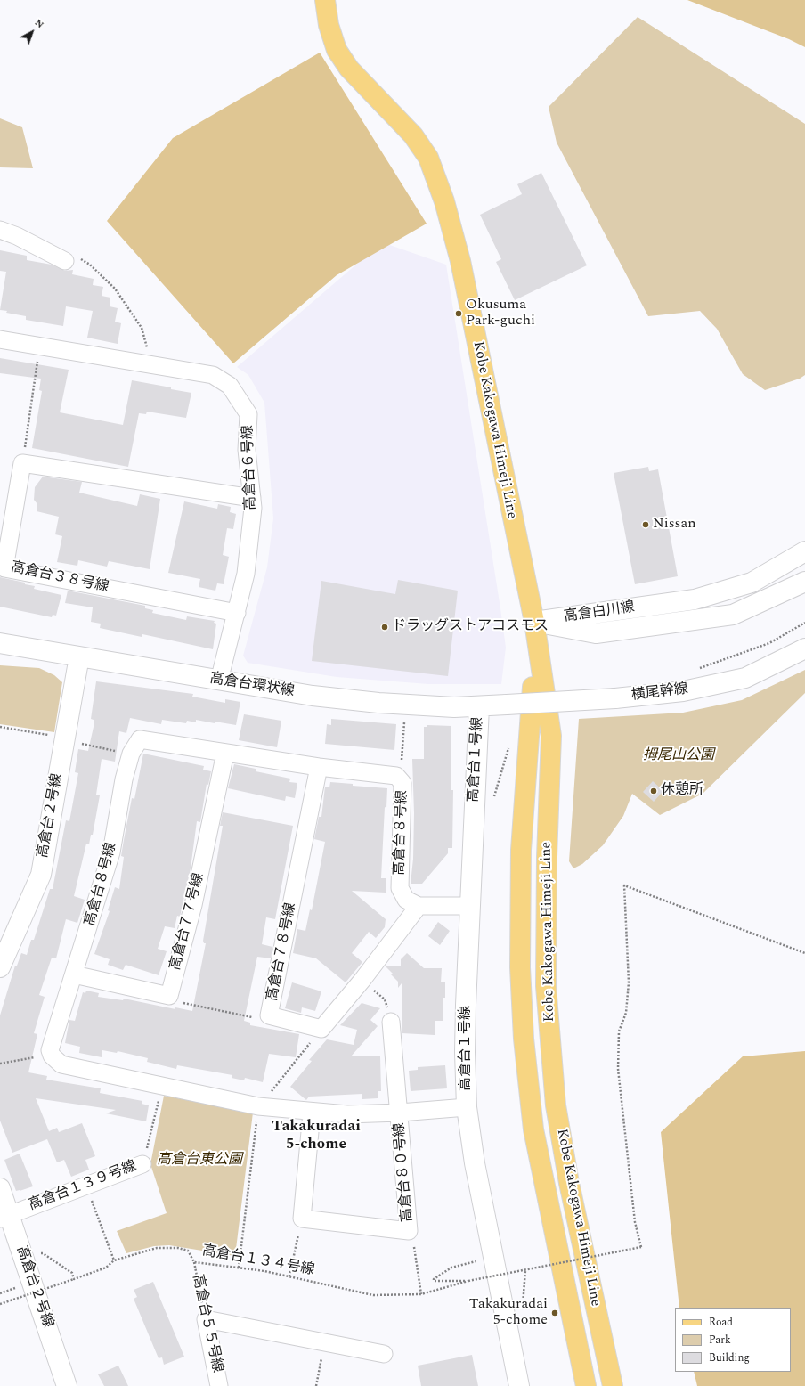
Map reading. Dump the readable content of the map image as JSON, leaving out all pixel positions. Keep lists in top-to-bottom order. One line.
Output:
{"streets":{"main road":["Kobe Kakogawa Himeji Line"],"street":["高倉台６号線","高倉台３８号線","高倉白川線","高倉台環状線","横尾幹線","高倉台１号線","高倉台２号線","高倉台８号線","高倉台７７号線","高倉台７８号線","高倉台８０号線","高倉台１３９号線","高倉台５５号線"],"path":["高倉台１３４号線"]},"crossings":[["Kobe Kakogawa Himeji Line","高倉白川線"],["高倉台６号線","高倉台３８号線"],["高倉台６号線","高倉台環状線"],["高倉台環状線","横尾幹線"],["高倉台環状線","高倉台１号線"],["高倉台環状線","高倉台２号線"],["高倉台２号線","高倉台１３９号線"],["高倉台８号線","高倉台７７号線"],["高倉台８号線","高倉台７８号線"],["高倉台１３４号線","高倉台５５号線"]],"districts":["Takakuradai 5-chome"],"parks":["拇尾山公園","高倉台東公園"],"places":["Okusuma Park-guchi","Nissan","ドラッグストアコスモス","休憩所","Takakuradai 5-chome"],"legend":["Road","Park","Building"],"north":"top right"}
